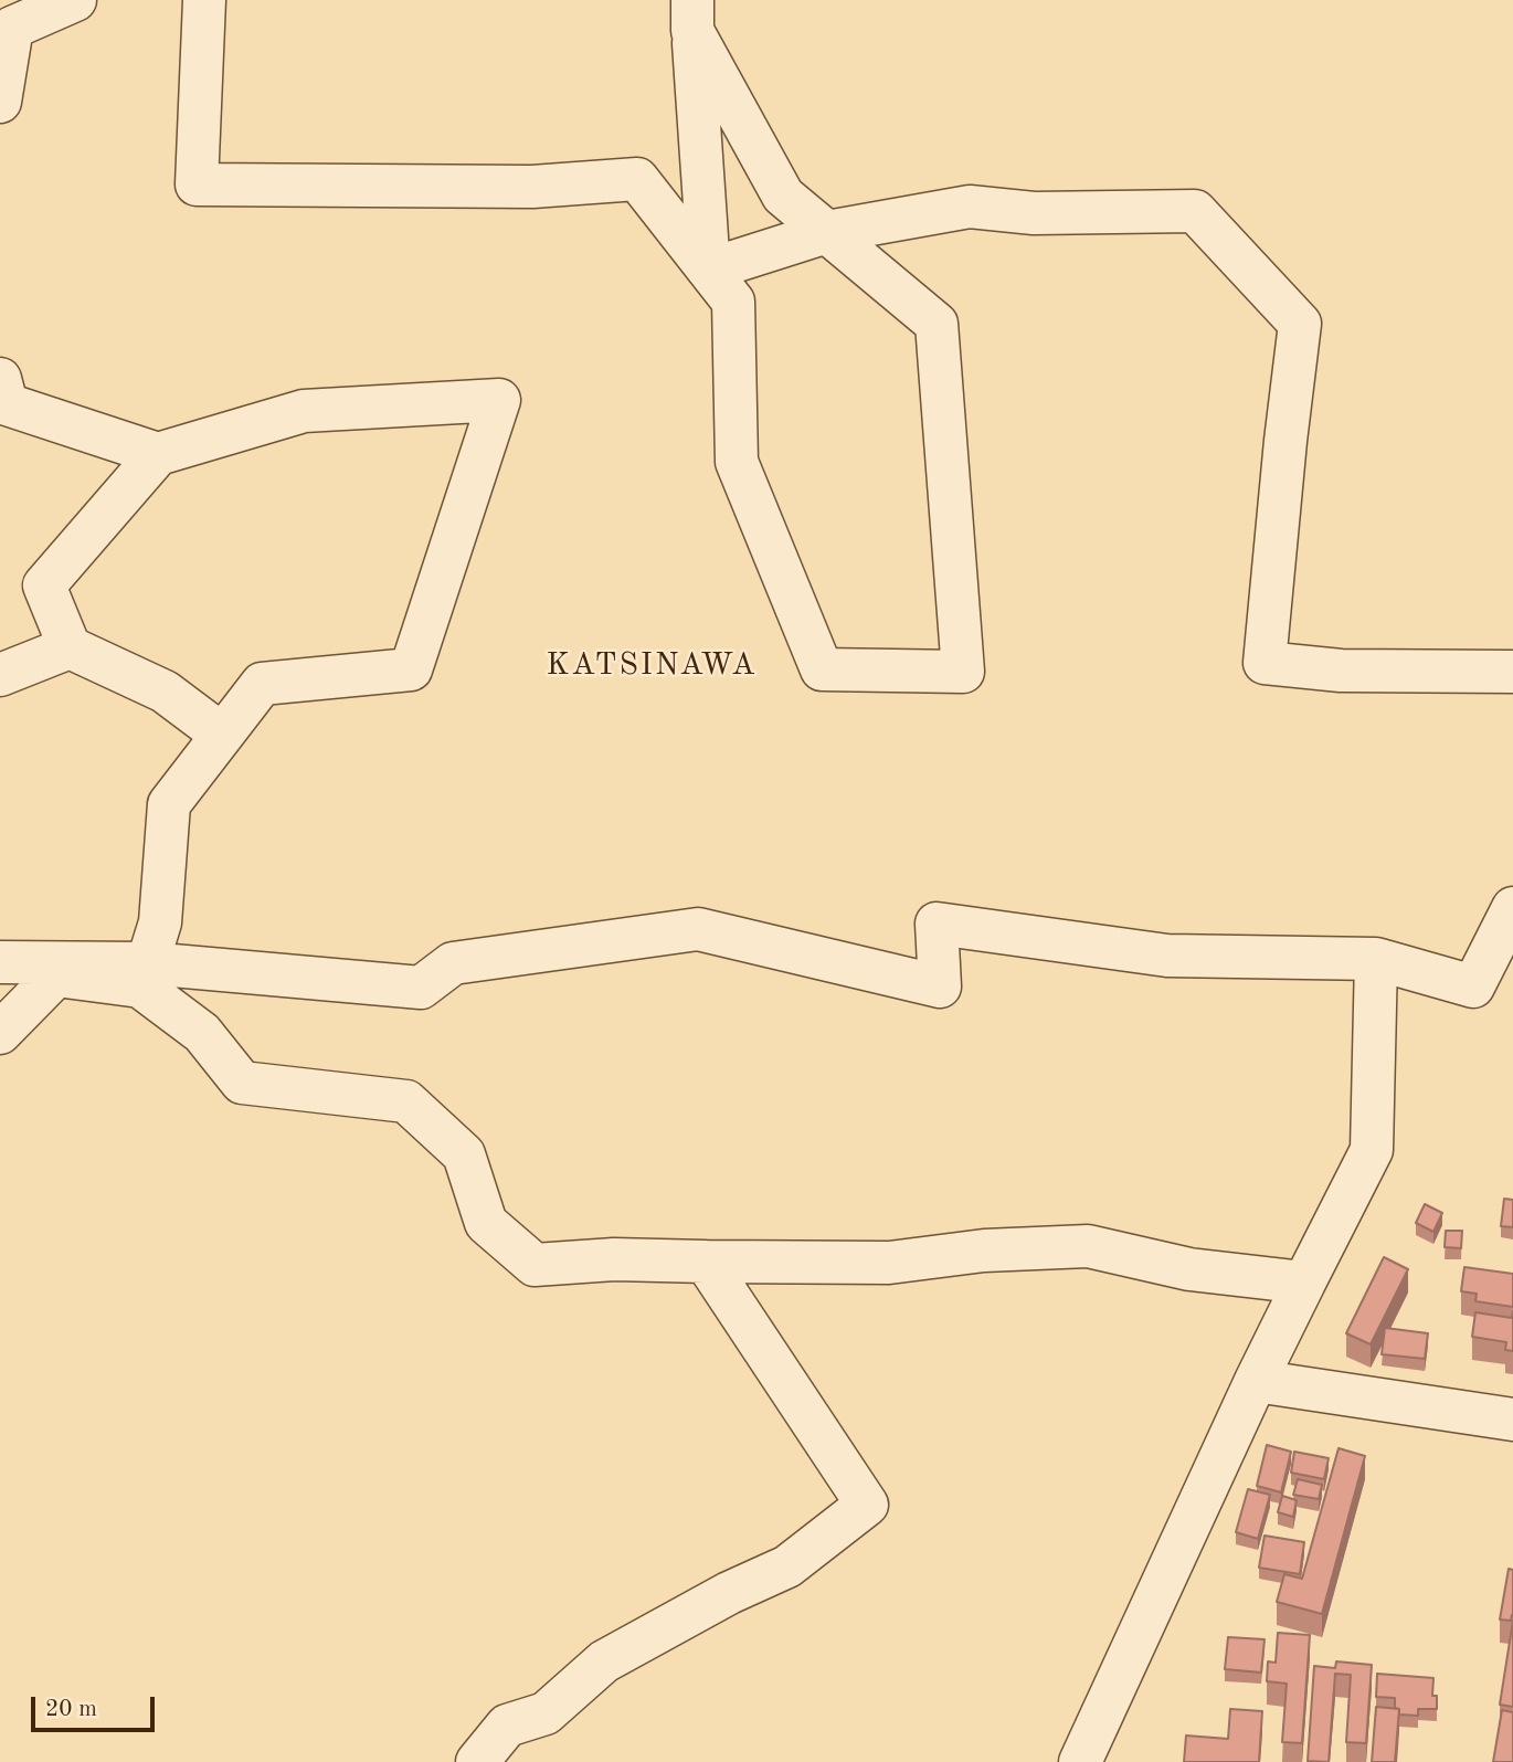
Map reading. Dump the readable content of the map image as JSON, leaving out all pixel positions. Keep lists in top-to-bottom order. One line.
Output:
{"districts":["KATSINAWA"],"scale_bar":"20 m"}
